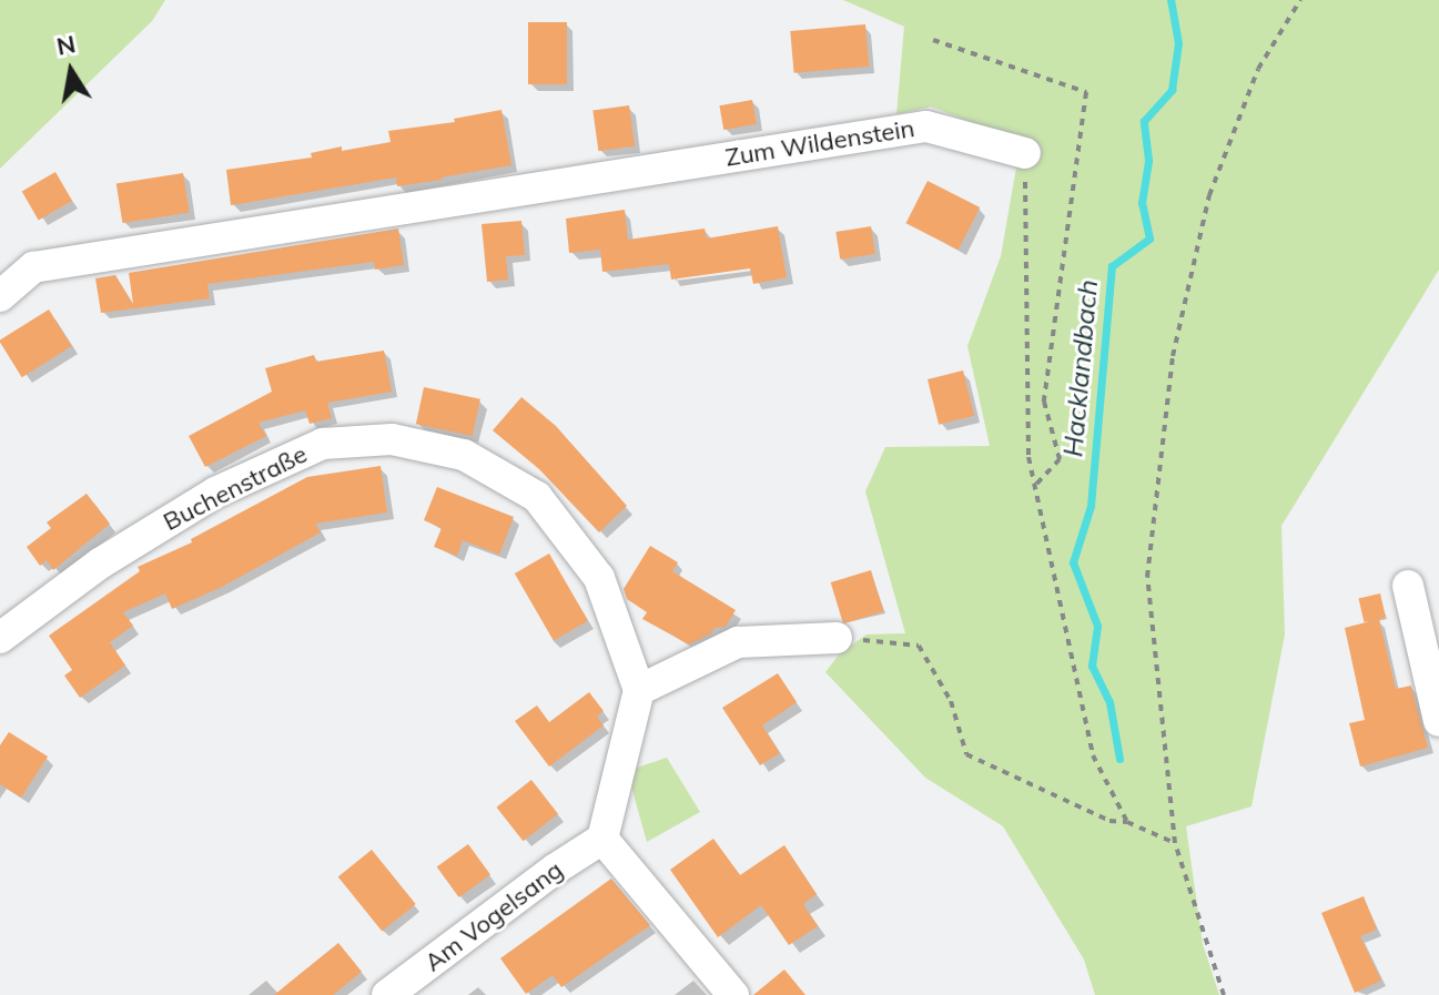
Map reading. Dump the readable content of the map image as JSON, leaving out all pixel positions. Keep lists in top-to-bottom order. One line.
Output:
{"streets":{"street":["Zum Wildenstein","Buchenstraße","Am Vogelsang"]},"water":["Hacklandbach"],"north":"top"}
